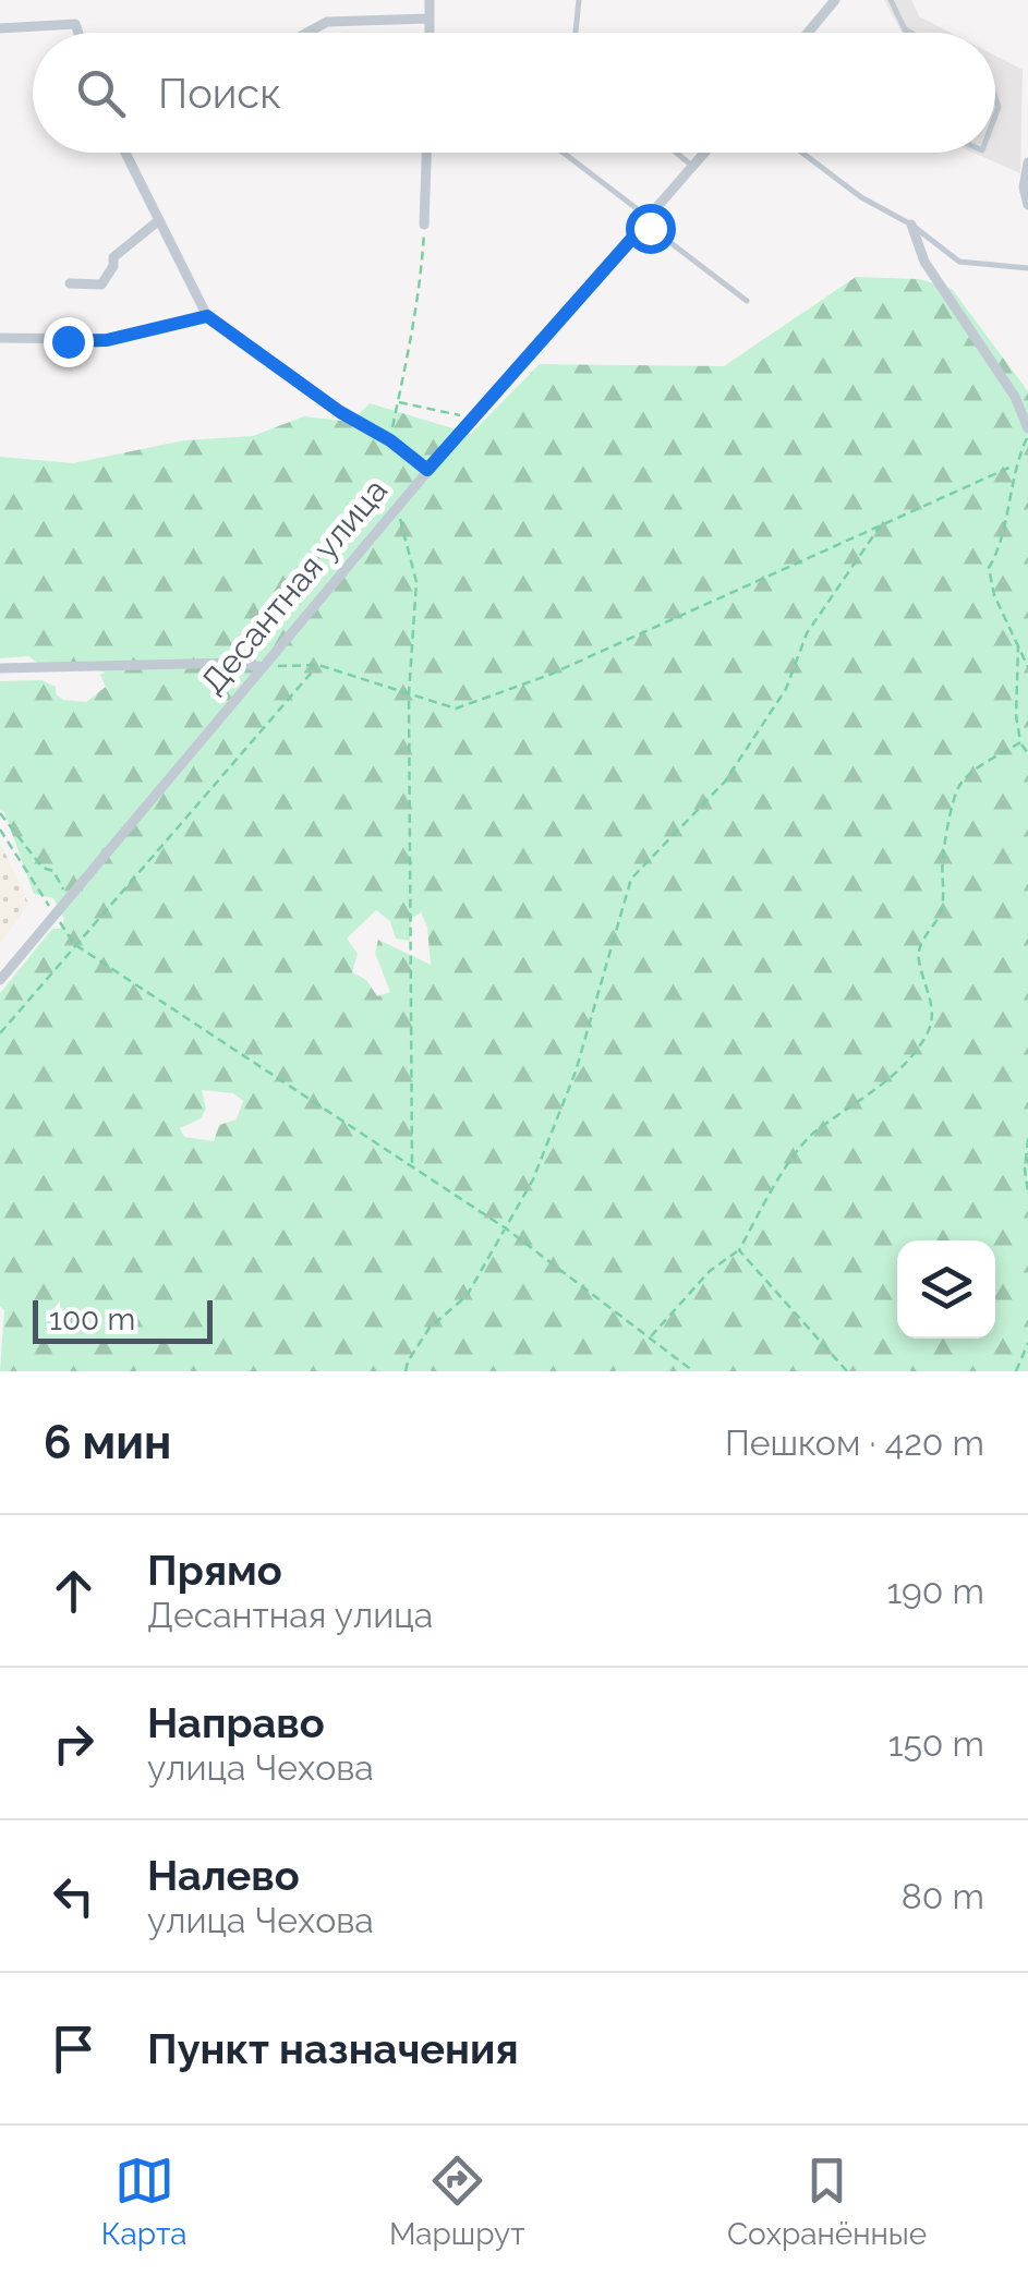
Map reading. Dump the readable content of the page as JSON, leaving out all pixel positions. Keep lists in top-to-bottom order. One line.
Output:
{"streets":{"street":["Десантная улица"]},"scale_bar":"100 m","page":{"search":"Поиск","scale":"100 m","heading":["6 мин","Пешком · 420 m"],"list":[["Прямо","Десантная улица","190 m"],["Направо","улица Чехова","150 m"],["Налево","улица Чехова","80 m"],"Пункт назначения"],"nav":["Карта","Маршрут","Сохранённые"]}}
